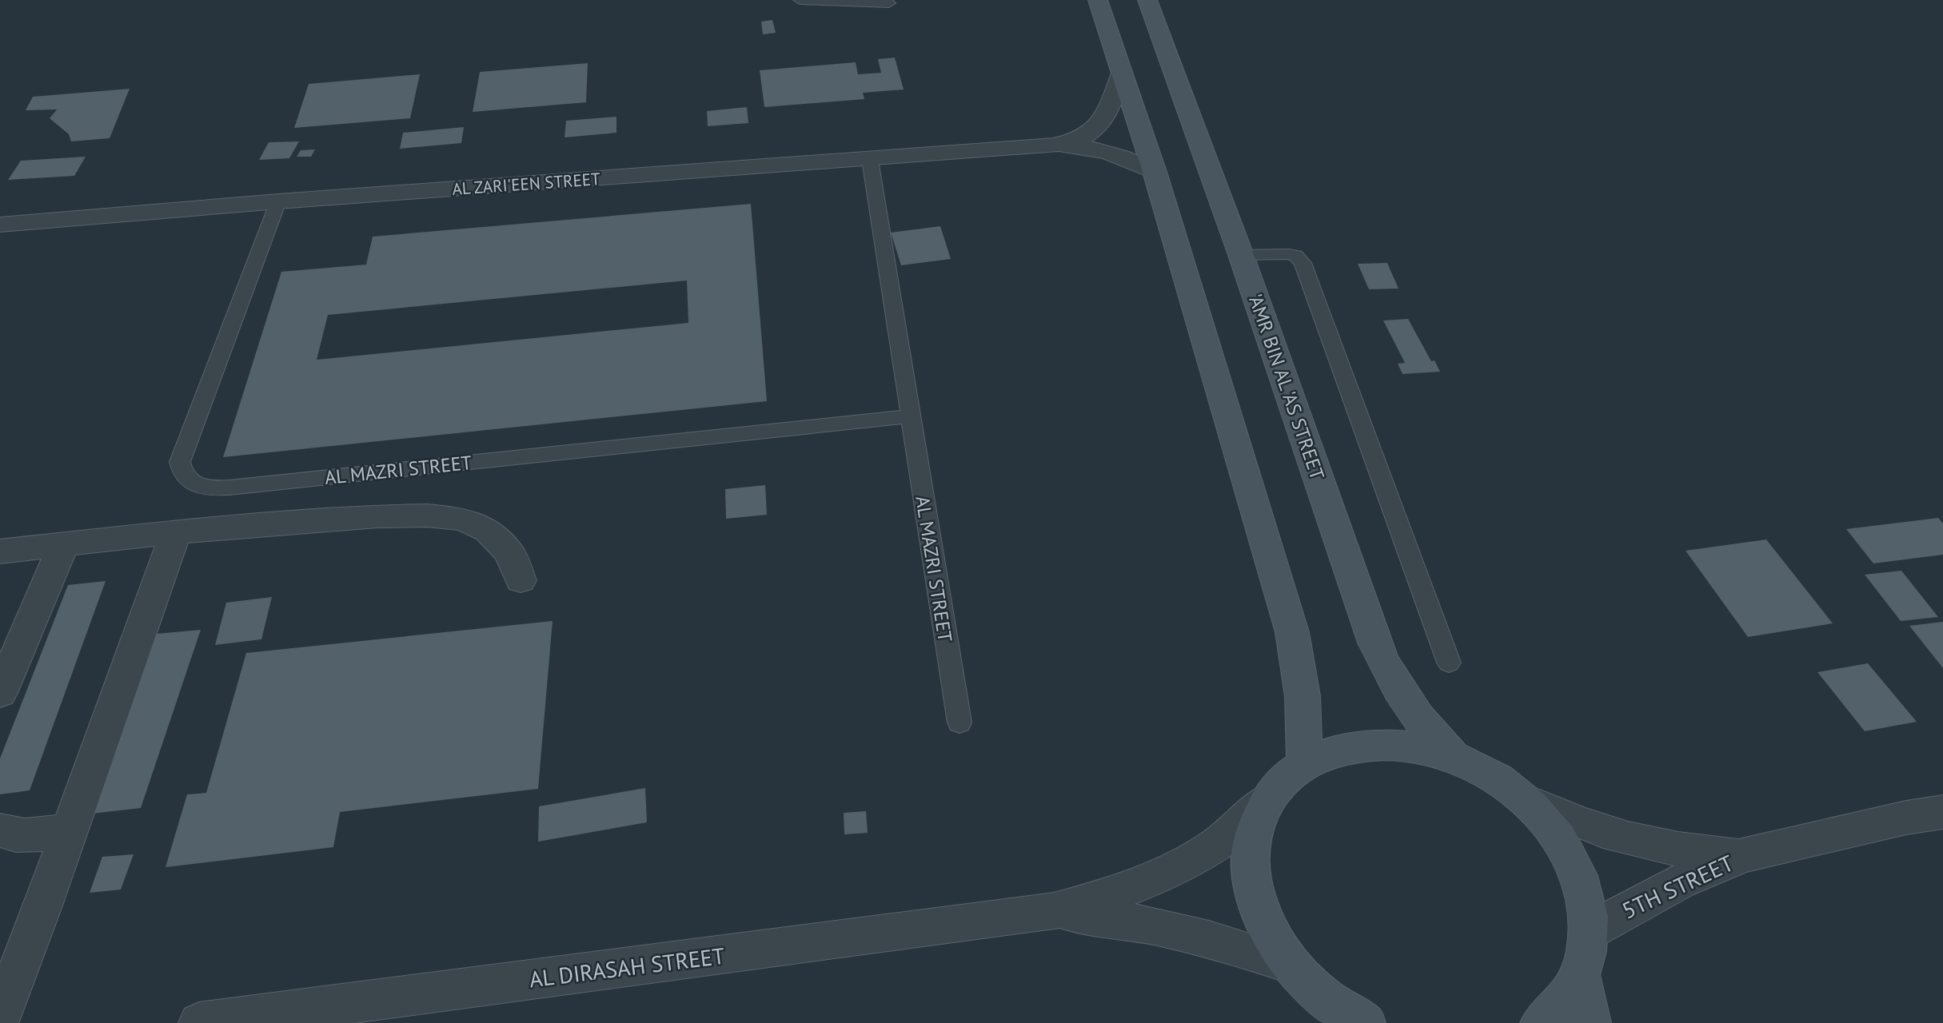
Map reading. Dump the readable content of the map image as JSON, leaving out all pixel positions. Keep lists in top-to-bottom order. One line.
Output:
{"streets":{"main road":["'AMR BIN AL 'AS STREET"],"street":["AL ZARI'EEN STREET","5TH STREET","AL DIRASAH STREET"],"lane":["AL MAZRI STREET"]},"crossings":[["AL ZARI'EEN STREET","AL MAZRI STREET"]]}
